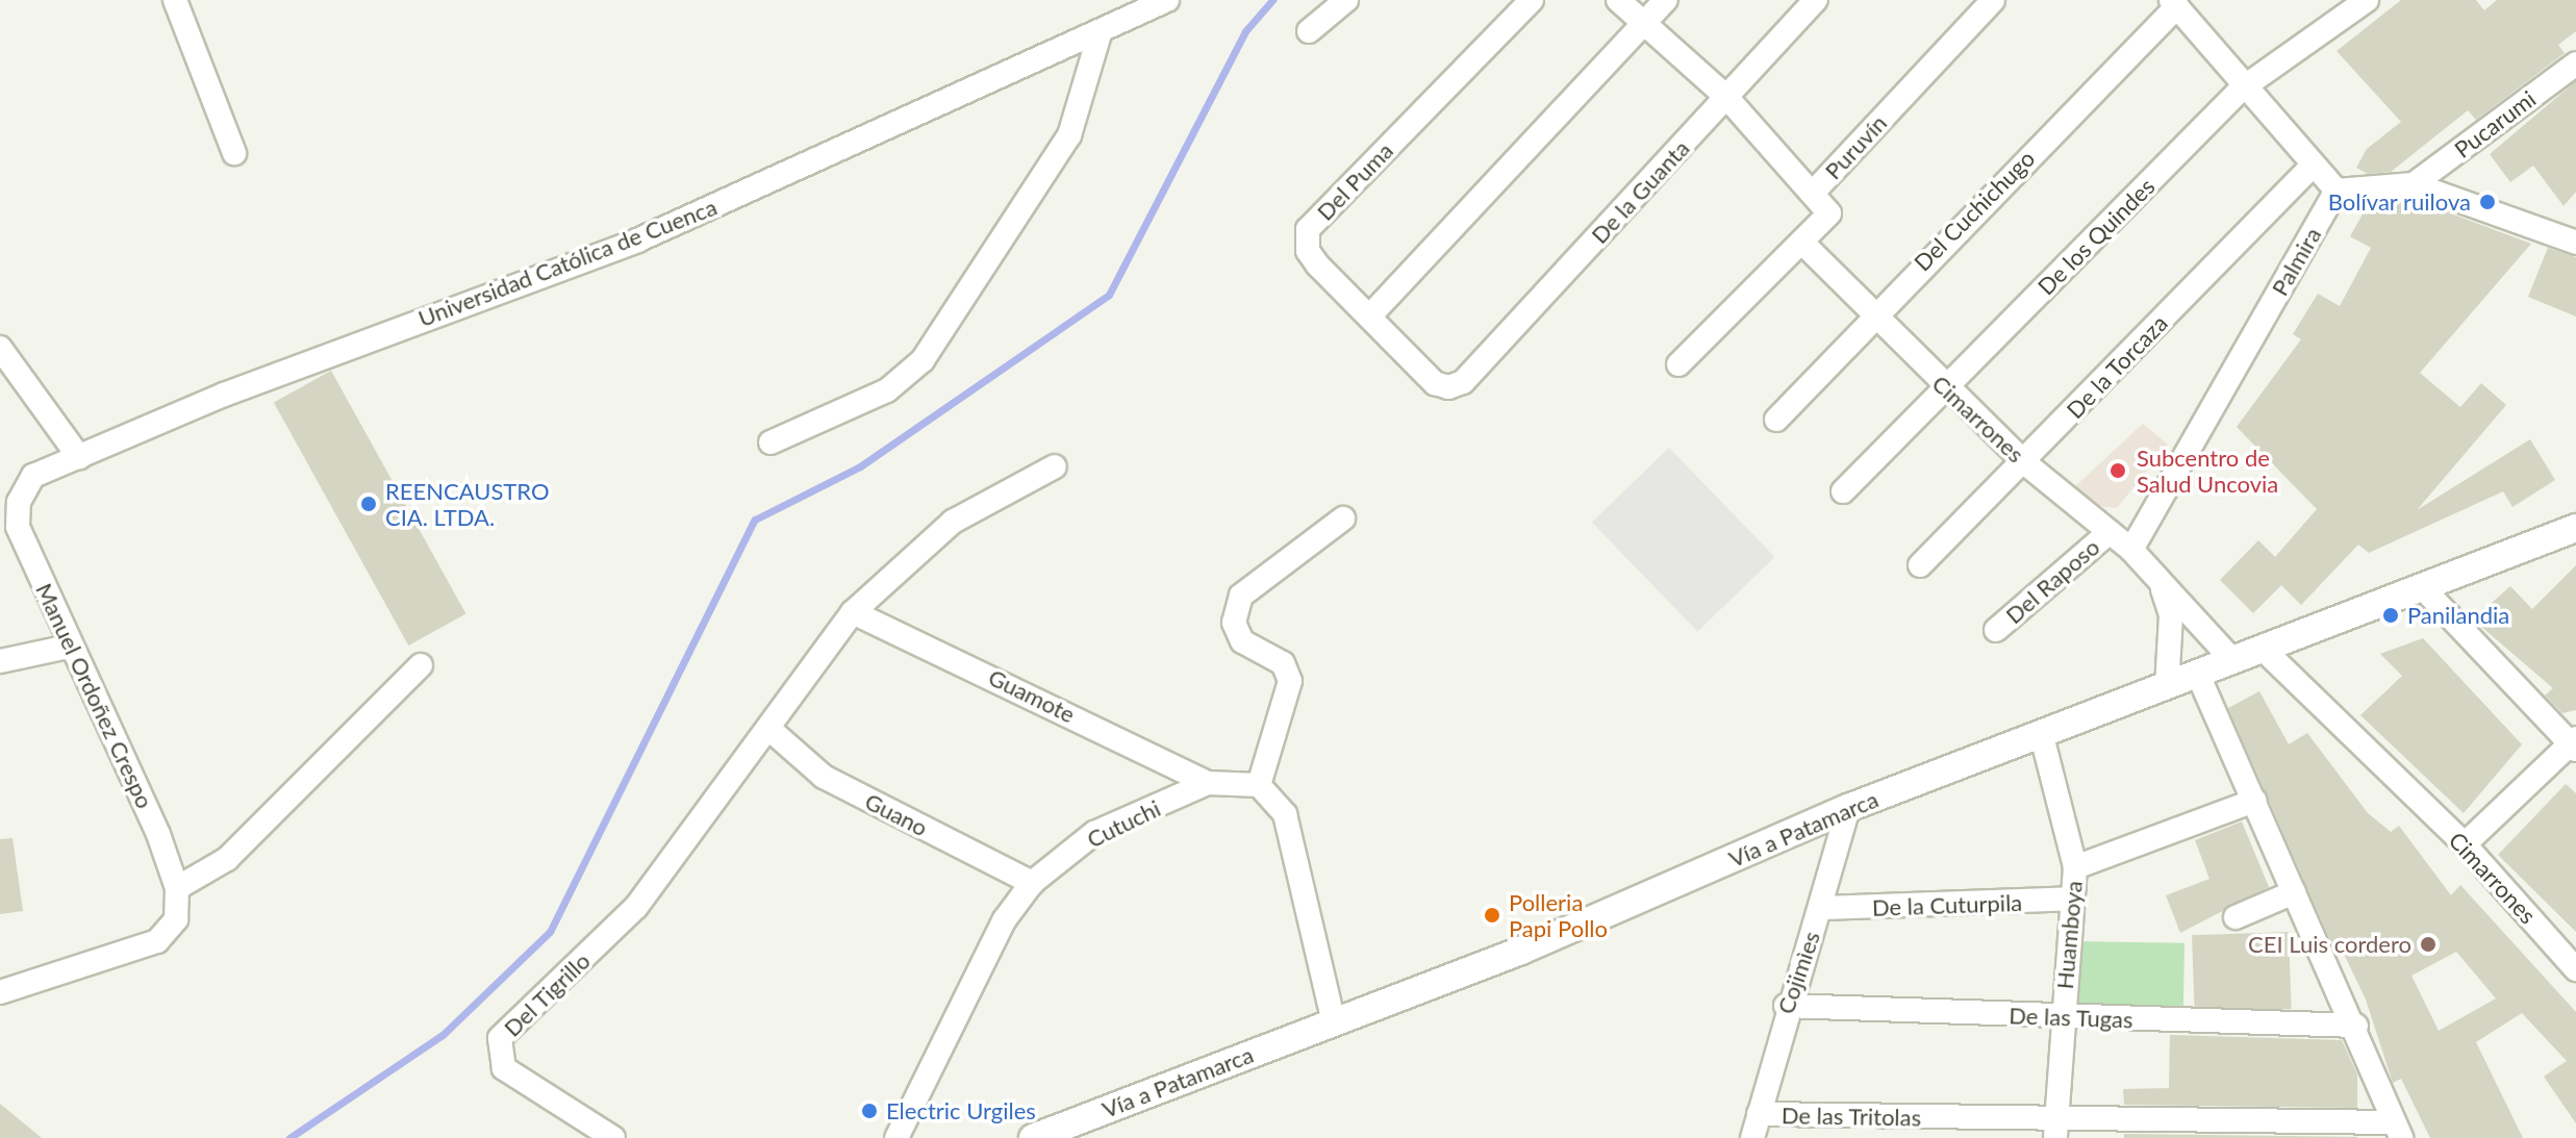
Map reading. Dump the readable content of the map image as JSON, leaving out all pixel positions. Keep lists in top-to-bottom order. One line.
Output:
{"streets":{"street":["Pucarumi","Puruvín","Del Puma","De la Guanta","Del Cuchichugo","De los Quindes","Palmira","Universidad Católica de Cuenca","De la Torcaza","Cimarrones","Del Raposo","Manuel Ordoñez Crespo","Guamote","Guano","Cutuchi","Vía a Patamarca","De la Cuturpila","Huamboya","Cojimìes","Del Tigrillo","De las Tugas","De las Tritolas"]},"crossings":[["Puruvín","Cimarrones"],["Del Puma","De la Guanta"],["Del Cuchichugo","Cimarrones"],["De los Quindes","Cimarrones"],["Palmira","Cimarrones"],["Universidad Católica de Cuenca","Manuel Ordoñez Crespo"],["De la Torcaza","Cimarrones"],["Cimarrones","Del Raposo"],["Cimarrones","Vía a Patamarca"],["Guamote","Cutuchi"],["Guano","Cutuchi"],["Guano","Del Tigrillo"],["Vía a Patamarca","Huamboya"],["Vía a Patamarca","Cojimìes"],["De la Cuturpila","Huamboya"],["De la Cuturpila","Cojimìes"],["Huamboya","De las Tugas"],["Huamboya","De las Tritolas"],["Cojimìes","De las Tugas"],["Cojimìes","De las Tritolas"]],"places":["Bolívar ruilova","Subcentro de Salud Uncovia","REENCAUSTRO CIA. LTDA.","Panilandia","Polleria Papi Pollo","CEI Luis cordero","Electric Urgiles"]}
